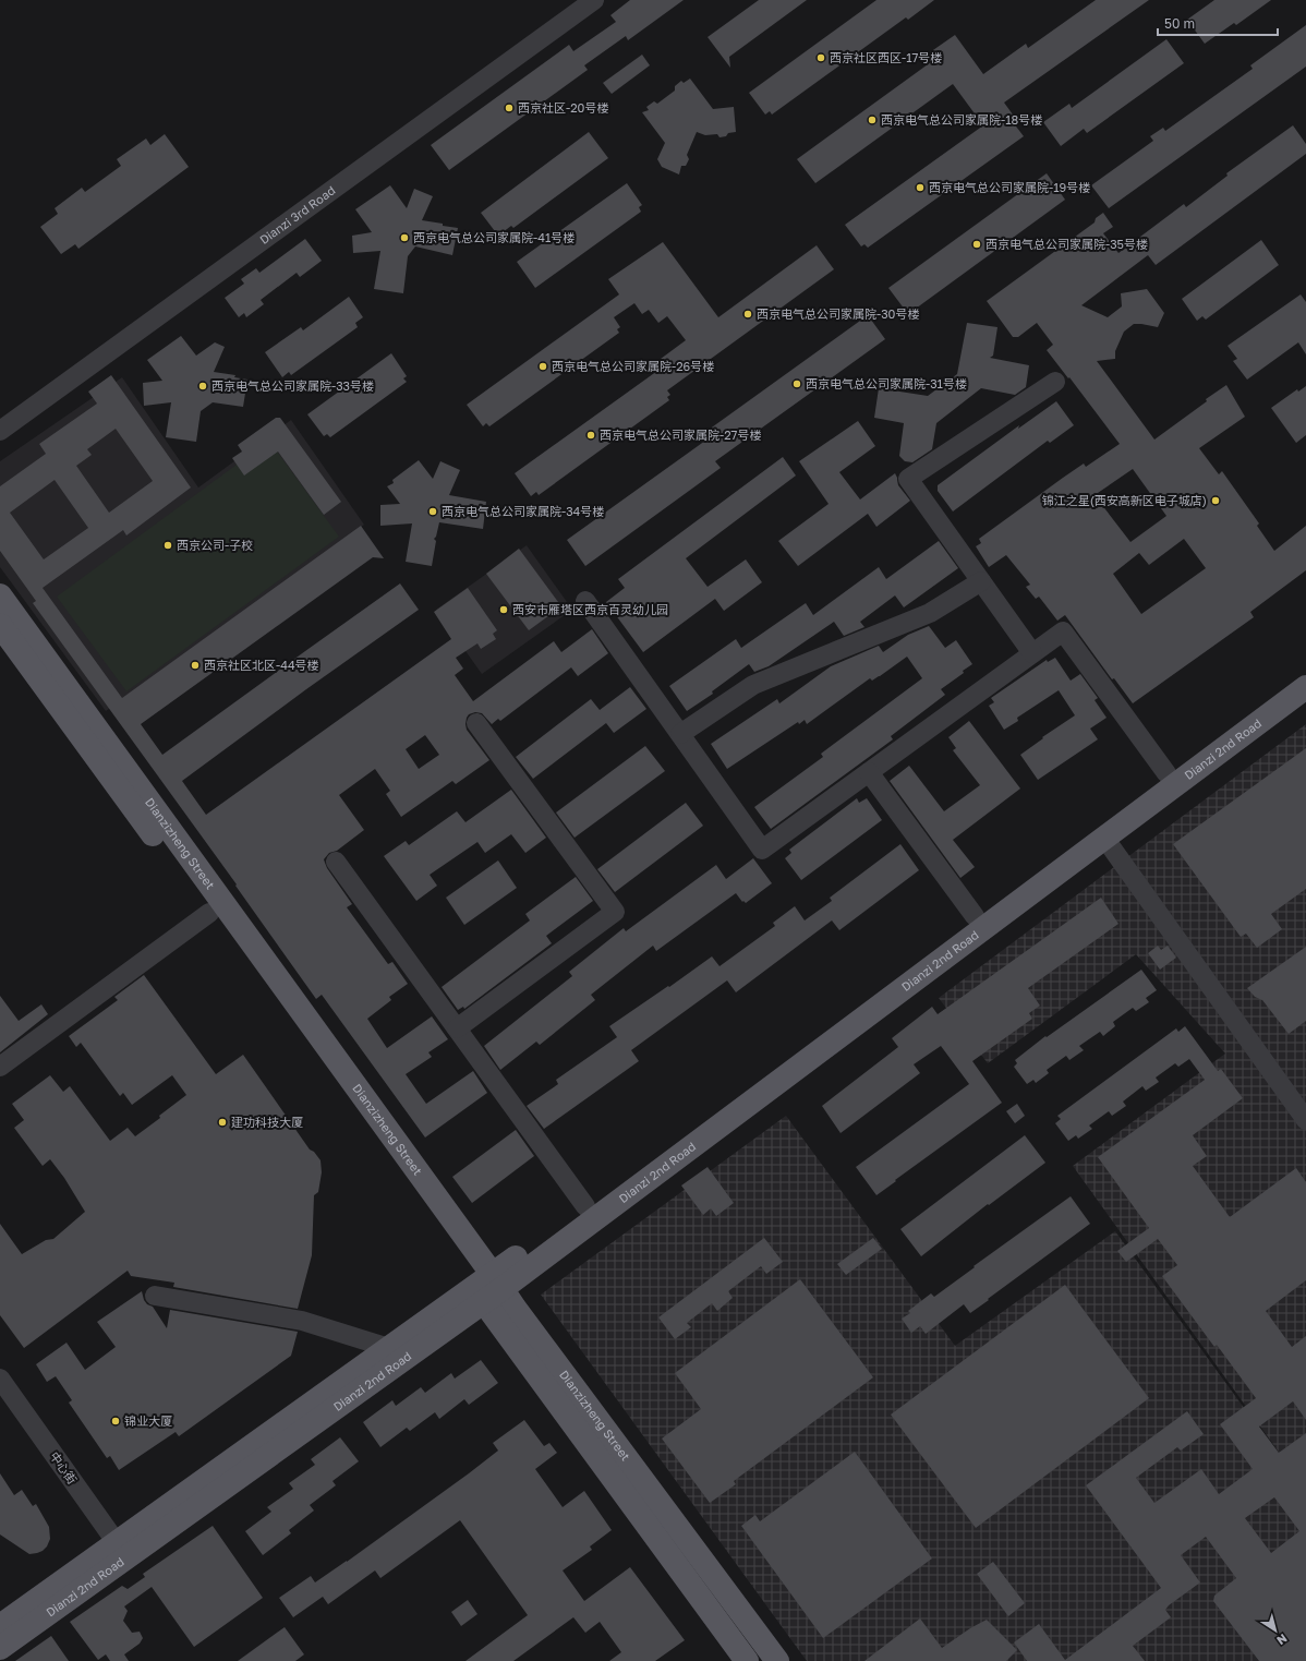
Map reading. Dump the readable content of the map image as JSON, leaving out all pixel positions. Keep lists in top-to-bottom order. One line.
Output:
{"streets":{"main road":["Dianzi 2nd Road","Dianzizheng Street"],"street":["Dianzi 3rd Road","中心街"]},"crossings":[["Dianzi 2nd Road","Dianzizheng Street"],["Dianzi 2nd Road","中心街"]],"places":["西京社区西区-17号楼","西京社区-20号楼","西京电气总公司家属院-18号楼","西京电气总公司家属院-19号楼","西京电气总公司家属院-41号楼","西京电气总公司家属院-35号楼","西京电气总公司家属院-30号楼","西京电气总公司家属院-26号楼","西京电气总公司家属院-31号楼","西京电气总公司家属院-33号楼","西京电气总公司家属院-27号楼","锦江之星(西安高新区电子城店)","西京电气总公司家属院-34号楼","西京公司-子校","西安市雁塔区西京百灵幼儿园","西京社区北区-44号楼","建功科技大厦","锦业大厦"],"scale_bar":"50 m","north":"bottom right"}
